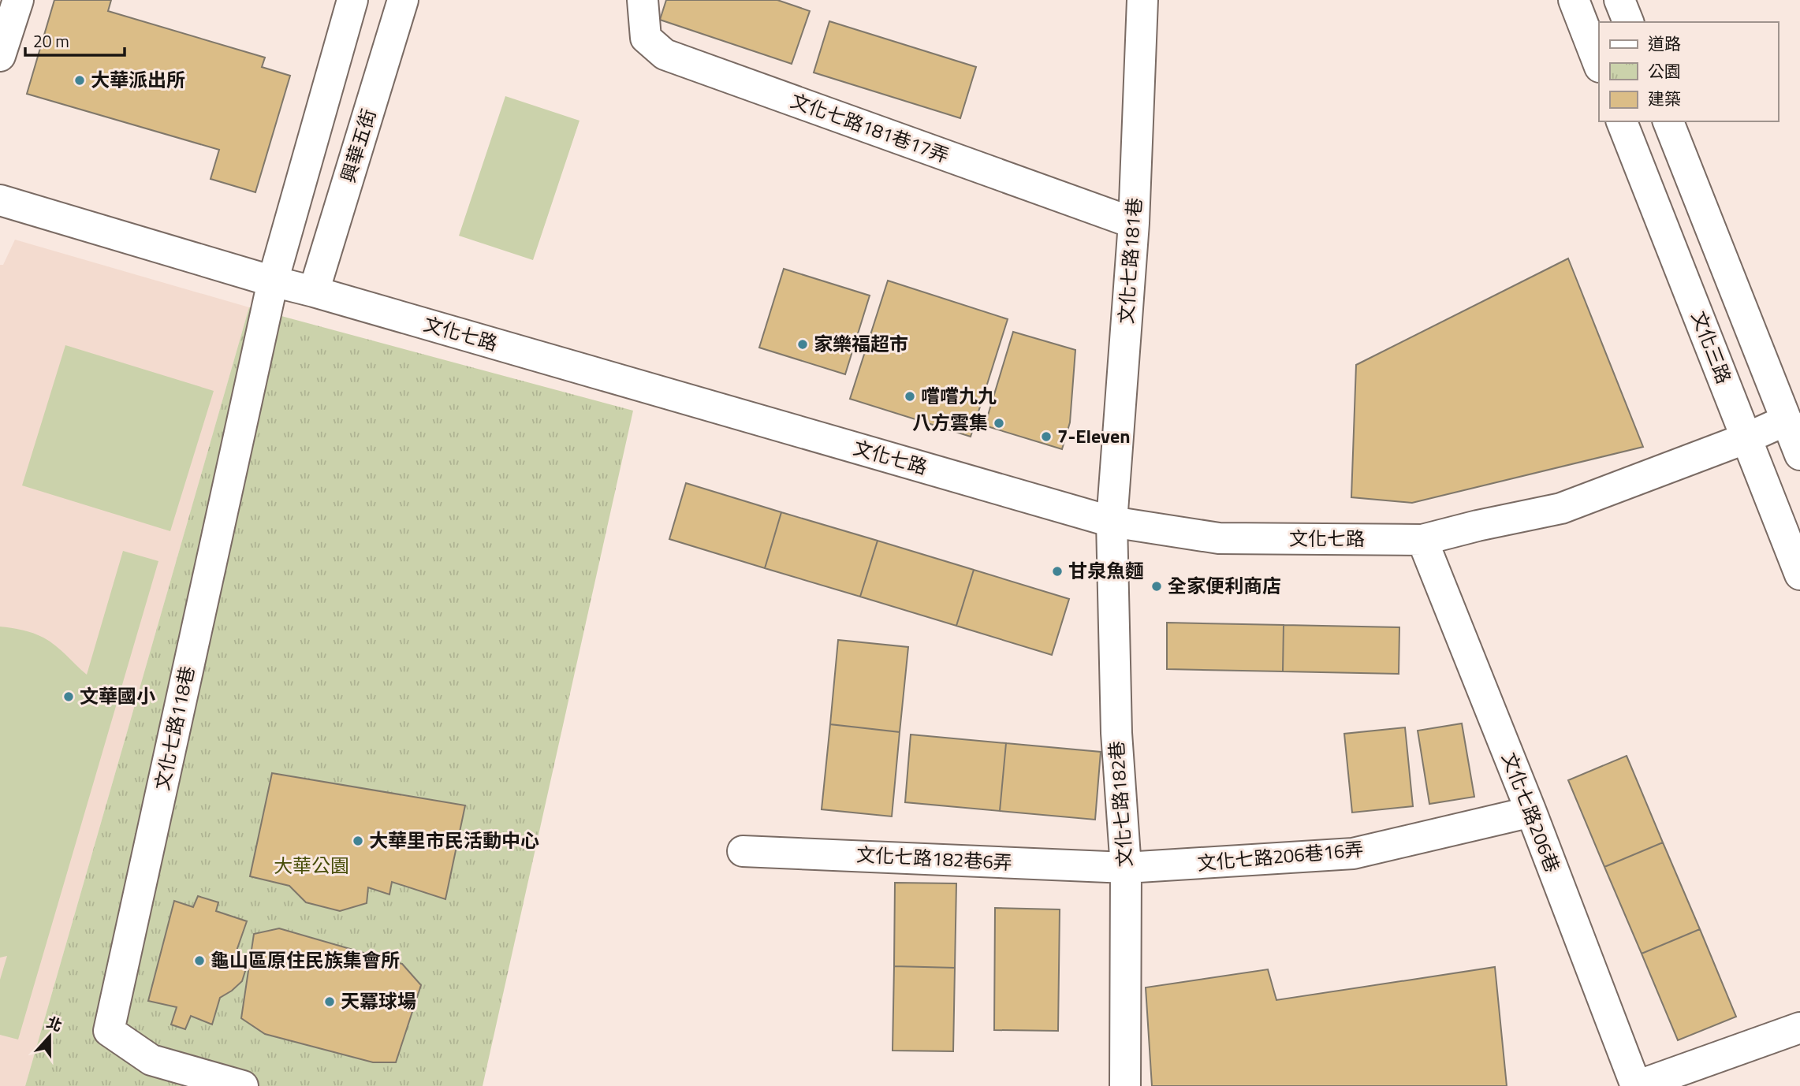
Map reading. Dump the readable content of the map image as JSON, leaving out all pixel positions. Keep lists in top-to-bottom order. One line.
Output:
{"streets":{"street":["文化七路181巷17弄","興華五街","文化七路181巷","文化七路","文化三路","文化七路118巷","文化七路182巷","文化七路206巷","文化七路206巷16弄","文化七路182巷6弄"]},"crossings":[["文化七路181巷17弄","文化七路181巷"],["興華五街","文化七路"],["文化七路181巷","文化七路"],["文化七路181巷","文化七路182巷"],["文化七路","文化三路"],["文化七路","文化七路118巷"],["文化七路","文化七路182巷"],["文化七路","文化七路206巷"],["文化七路182巷","文化七路206巷16弄"],["文化七路182巷","文化七路182巷6弄"],["文化七路206巷","文化七路206巷16弄"],["文化七路206巷16弄","文化七路182巷6弄"]],"parks":["大華公園"],"places":["大華派出所","家樂福超市","嚐嚐九九","八方雲集","7-Eleven","甘泉魚麵","全家便利商店","文華國小","大華里市民活動中心","龜山區原住民族集會所","天冪球場"],"legend":["道路","公園","建築"],"scale_bar":"20 m","north":"top"}
